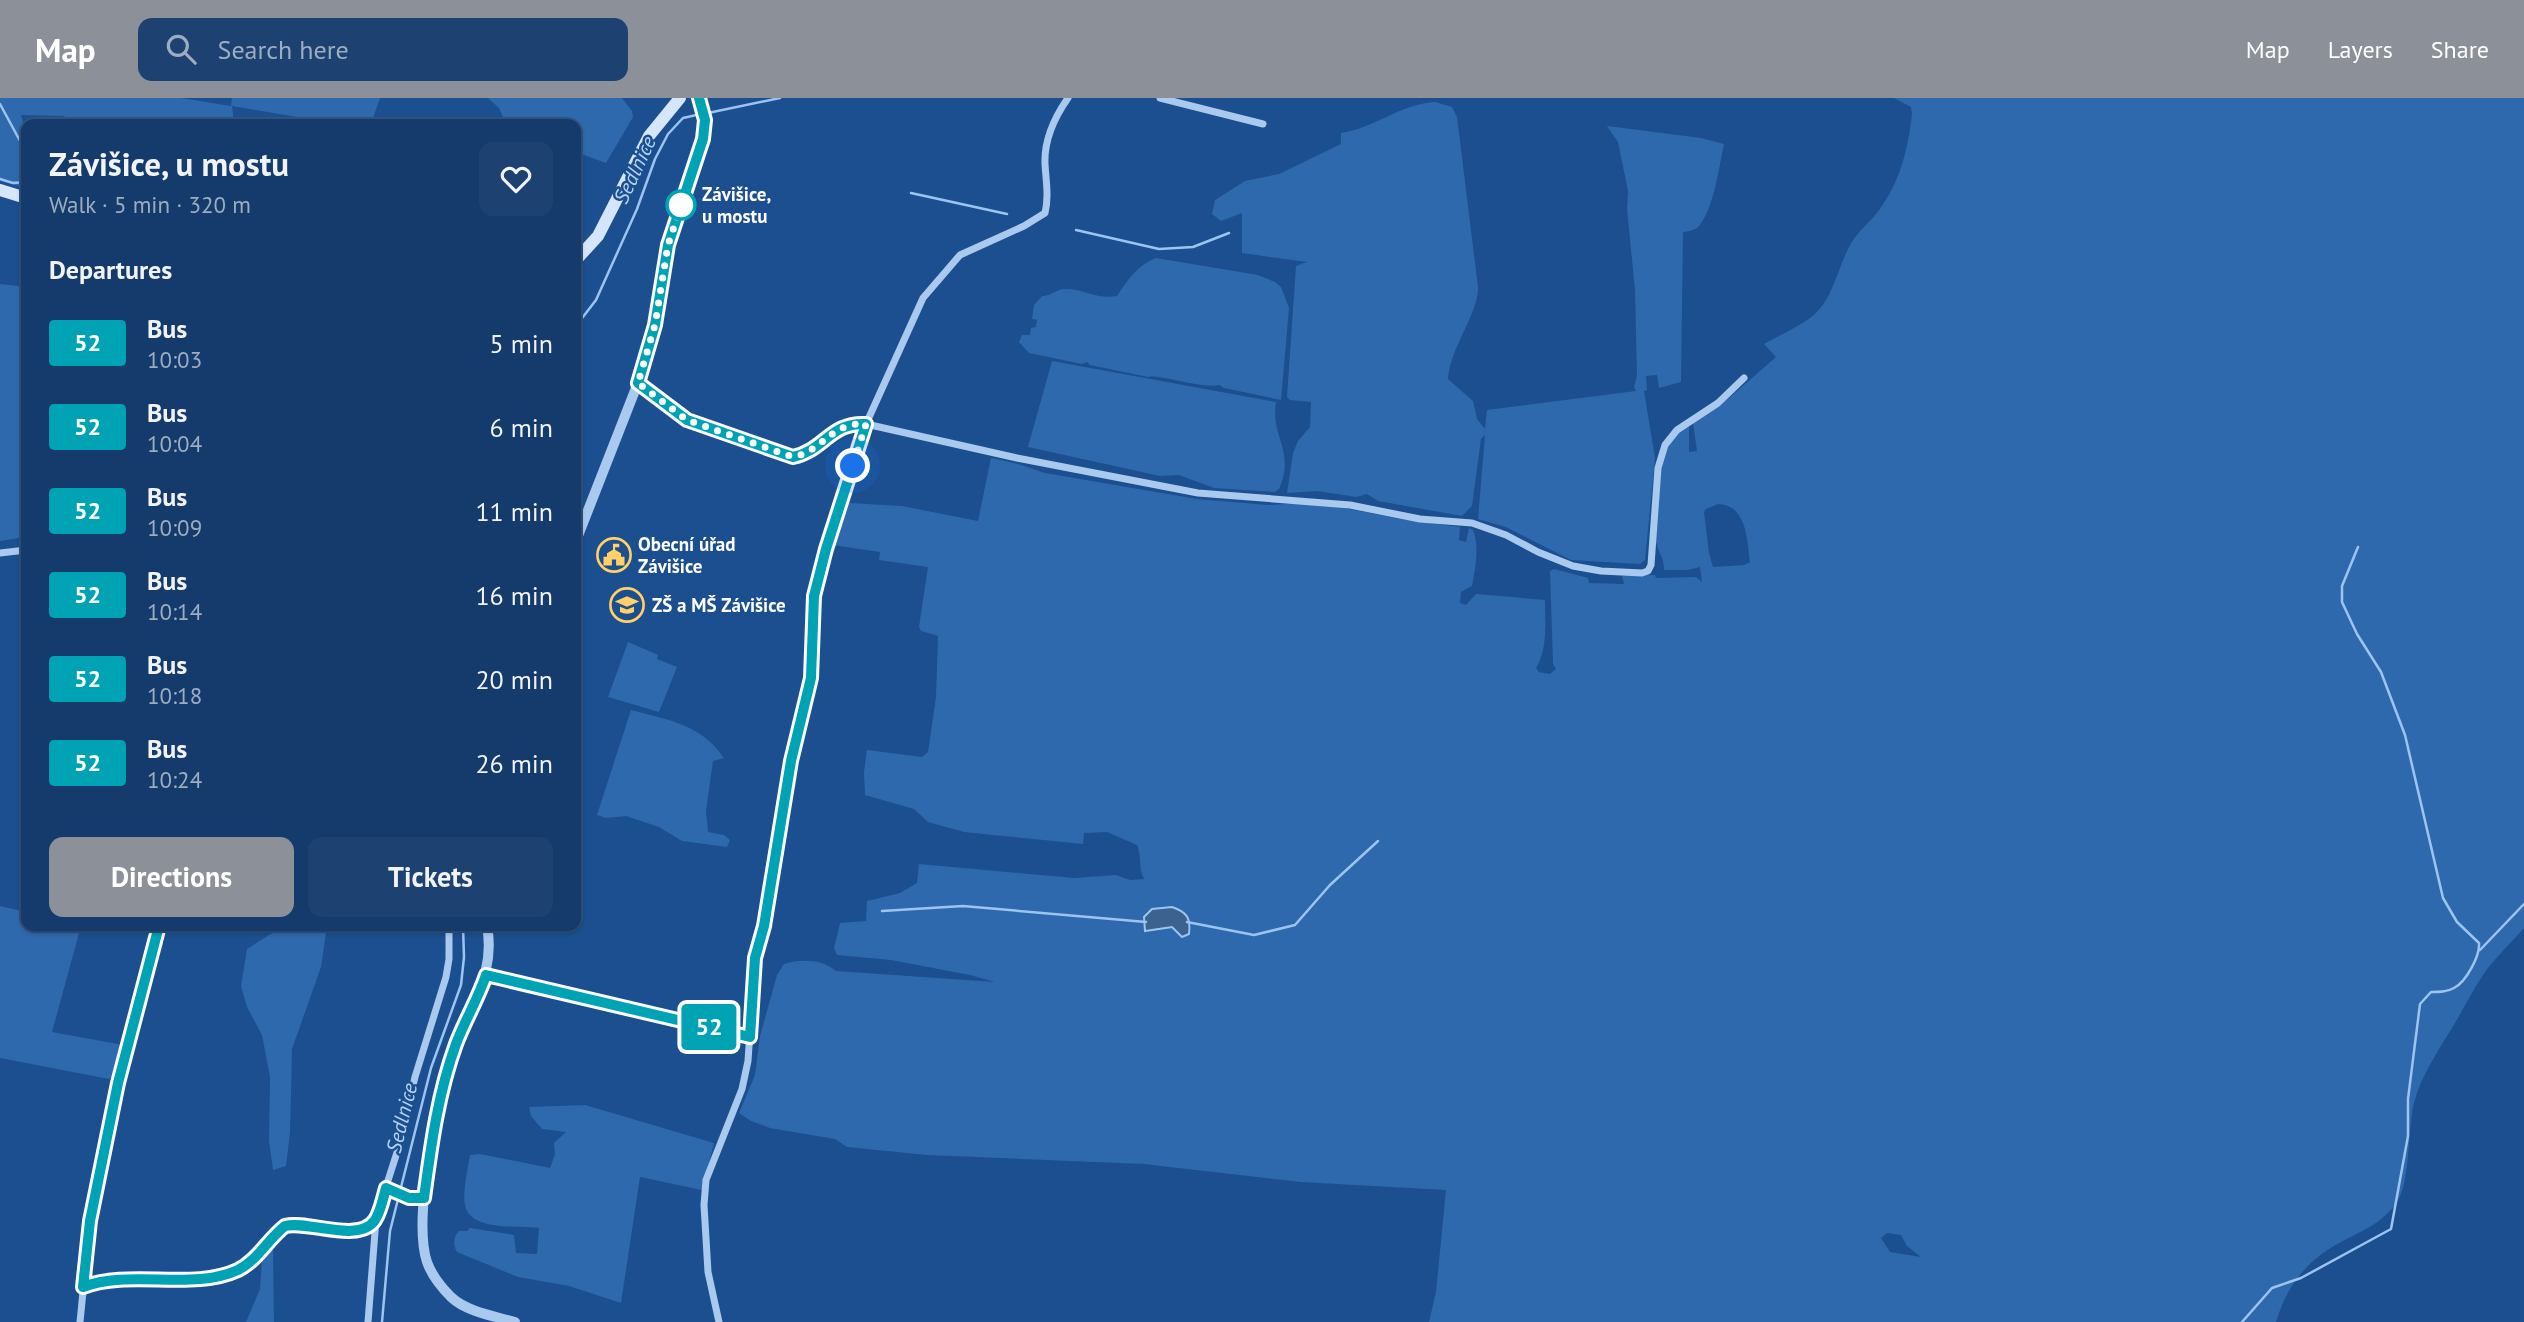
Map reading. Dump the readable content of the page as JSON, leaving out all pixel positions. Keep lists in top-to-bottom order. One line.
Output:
{"water":["Sedlnice"],"places":{"other":["Závišice, u mostu"],"public building":["Obecní úřad Závišice"],"school or university":["ZŠ a MŠ Závišice"]},"lines":["bus line 52"],"page":{"header":"Map","search":"Search here","nav":["Map","Layers","Share"],"on_map":"52","heading":[["Závišice, u mostu","Walk · 5 min · 320 m"],"Departures"],"list":[{"mark":"52","name":"Bus","note":"10:03","value":"5 min"},{"mark":"52","name":"Bus","note":"10:04","value":"6 min"},{"mark":"52","name":"Bus","note":"10:09","value":"11 min"},{"mark":"52","name":"Bus","note":"10:14","value":"16 min"},{"mark":"52","name":"Bus","note":"10:18","value":"20 min"},{"mark":"52","name":"Bus","note":"10:24","value":"26 min"}],"buttons":["Directions","Tickets"]}}
